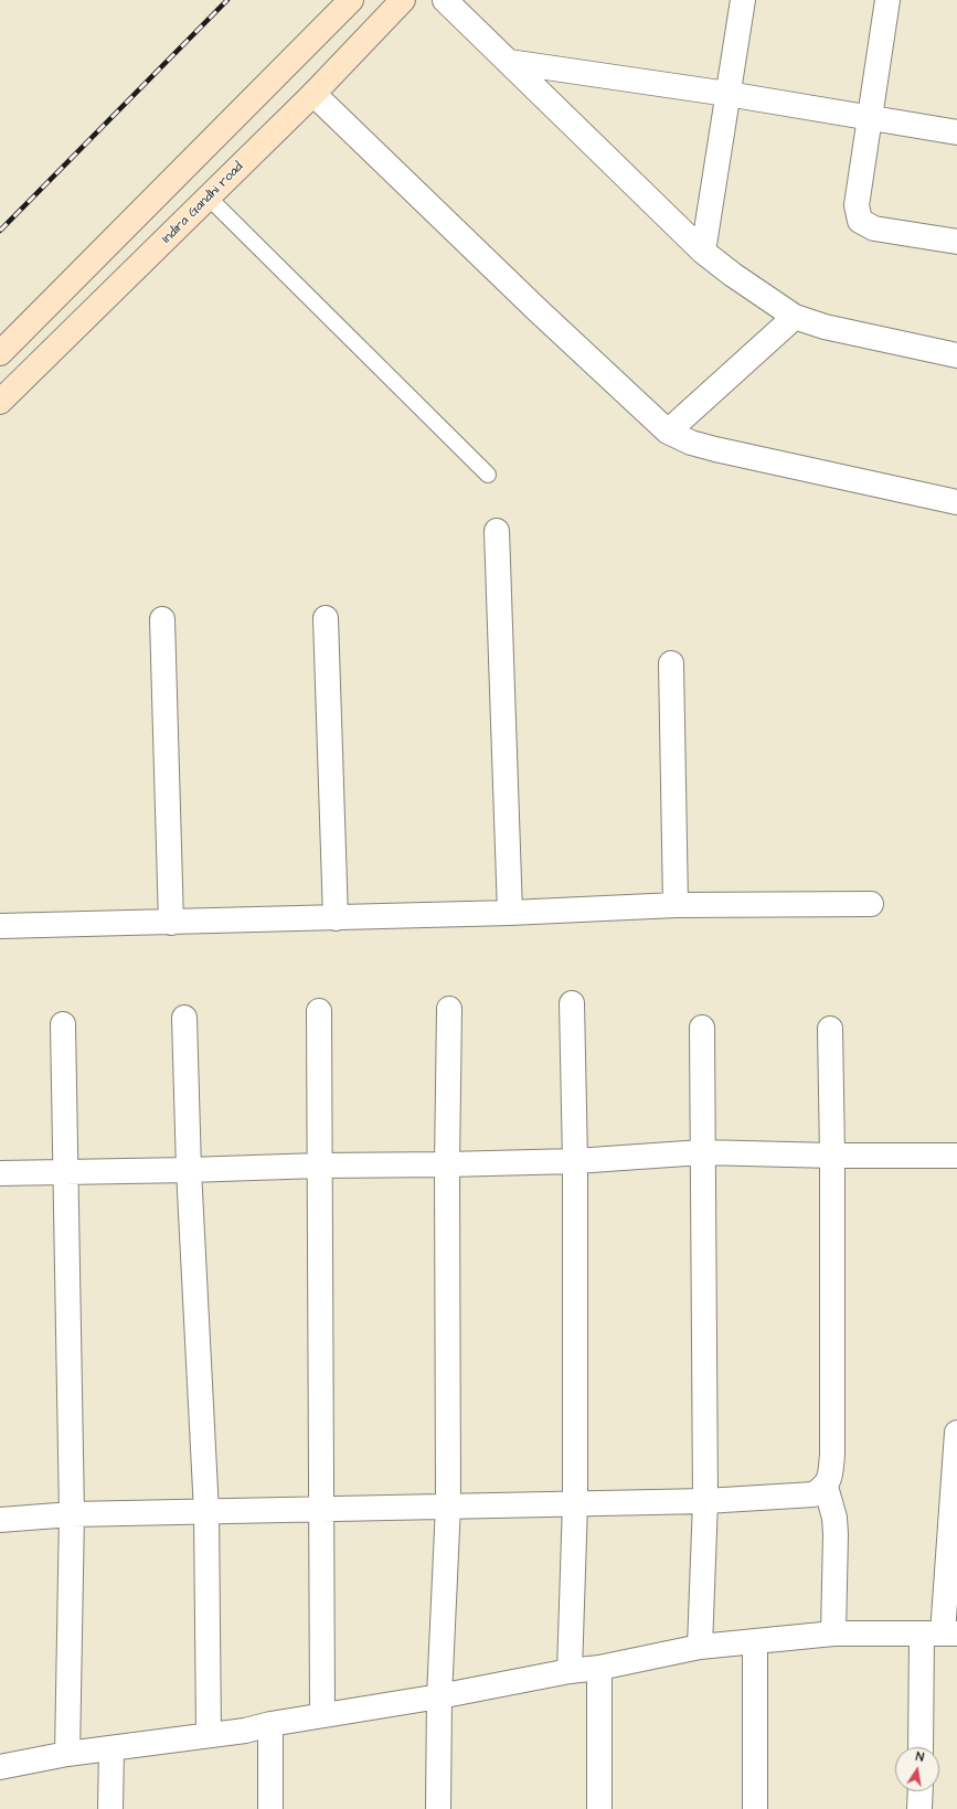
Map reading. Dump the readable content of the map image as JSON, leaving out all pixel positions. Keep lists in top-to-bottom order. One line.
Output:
{"streets":{"main road":["Indira Gandhi road"]},"north":"top"}
